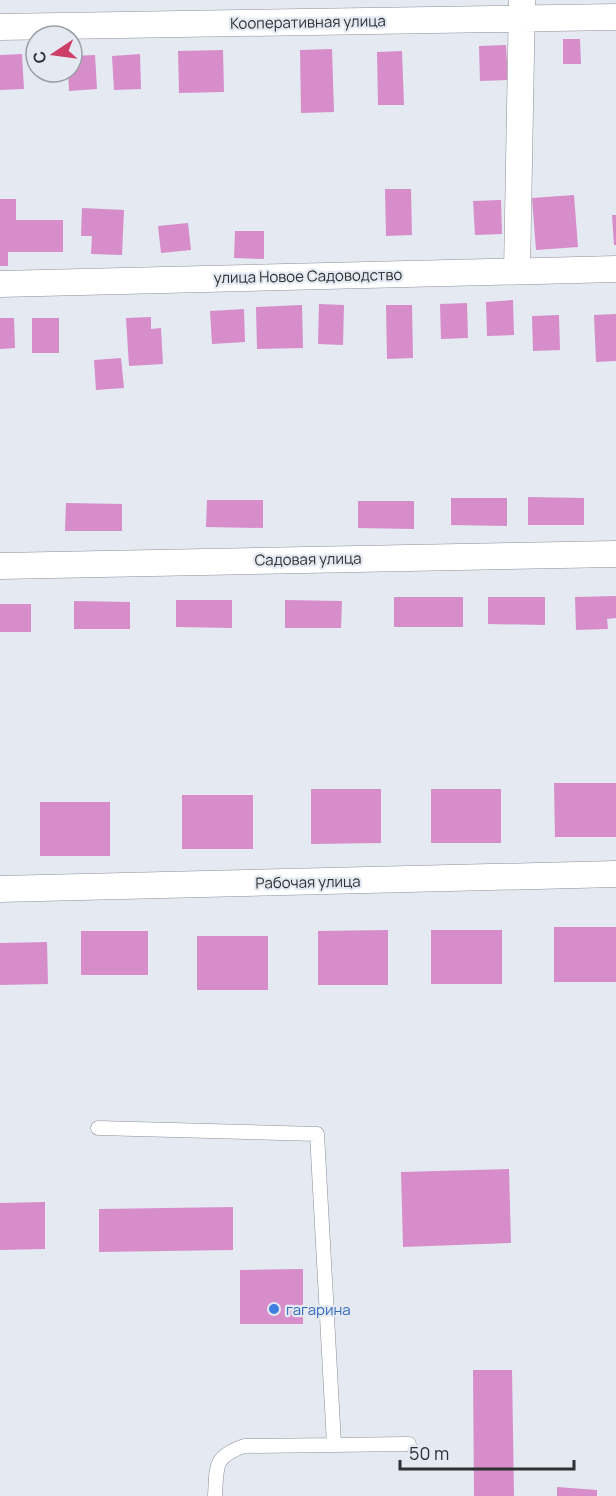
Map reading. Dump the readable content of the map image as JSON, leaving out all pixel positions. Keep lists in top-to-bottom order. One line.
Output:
{"streets":{"street":["Кооперативная улица","улица Новое Садоводство","Садовая улица","Рабочая улица"]},"places":["гагарина"],"scale_bar":"50 m","north":"left"}
